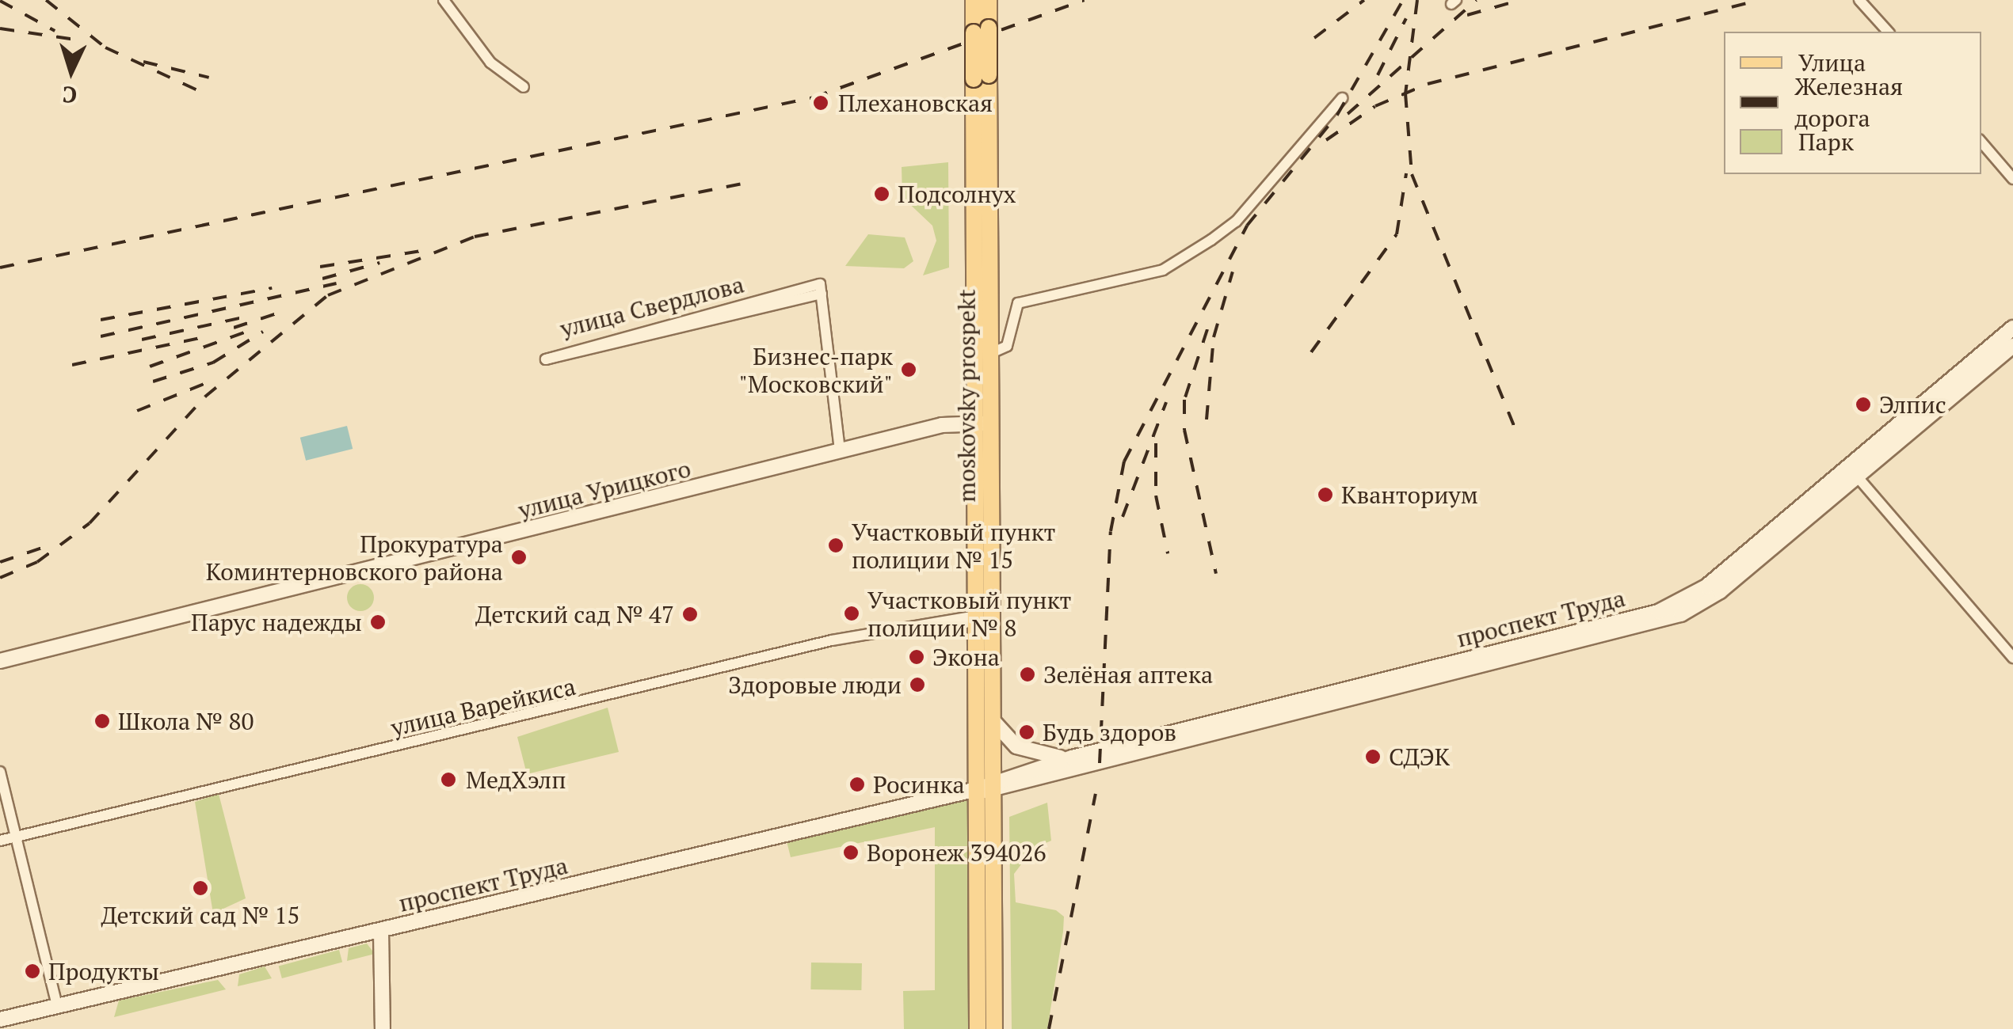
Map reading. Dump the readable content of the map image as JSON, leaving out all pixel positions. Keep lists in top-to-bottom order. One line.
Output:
{"streets":{"main road":["moskovsky prospekt","улица Урицкого","проспект Труда"],"street":["улица Свердлова","улица Варейкиса"]},"crossings":[["moskovsky prospekt","улица Урицкого"],["moskovsky prospekt","проспект Труда"],["moskovsky prospekt","улица Варейкиса"]],"places":["Плехановская","Подсолнух","Бизнес-парк \"Московский\"","Элпис","Кванториум","Участковый пункт полиции № 15","Прокуратура Коминтерновского района","Участковый пункт полиции № 8","Детский сад № 47","Парус надежды","Экона","Зелёная аптека","Здоровые люди","Школа № 80","Будь здоров","СДЭК","МедХэлп","Росинка","Воронеж 394026","Детский сад № 15","Продукты"],"legend":["Улица","Железная дорога","Парк"],"north":"bottom"}
